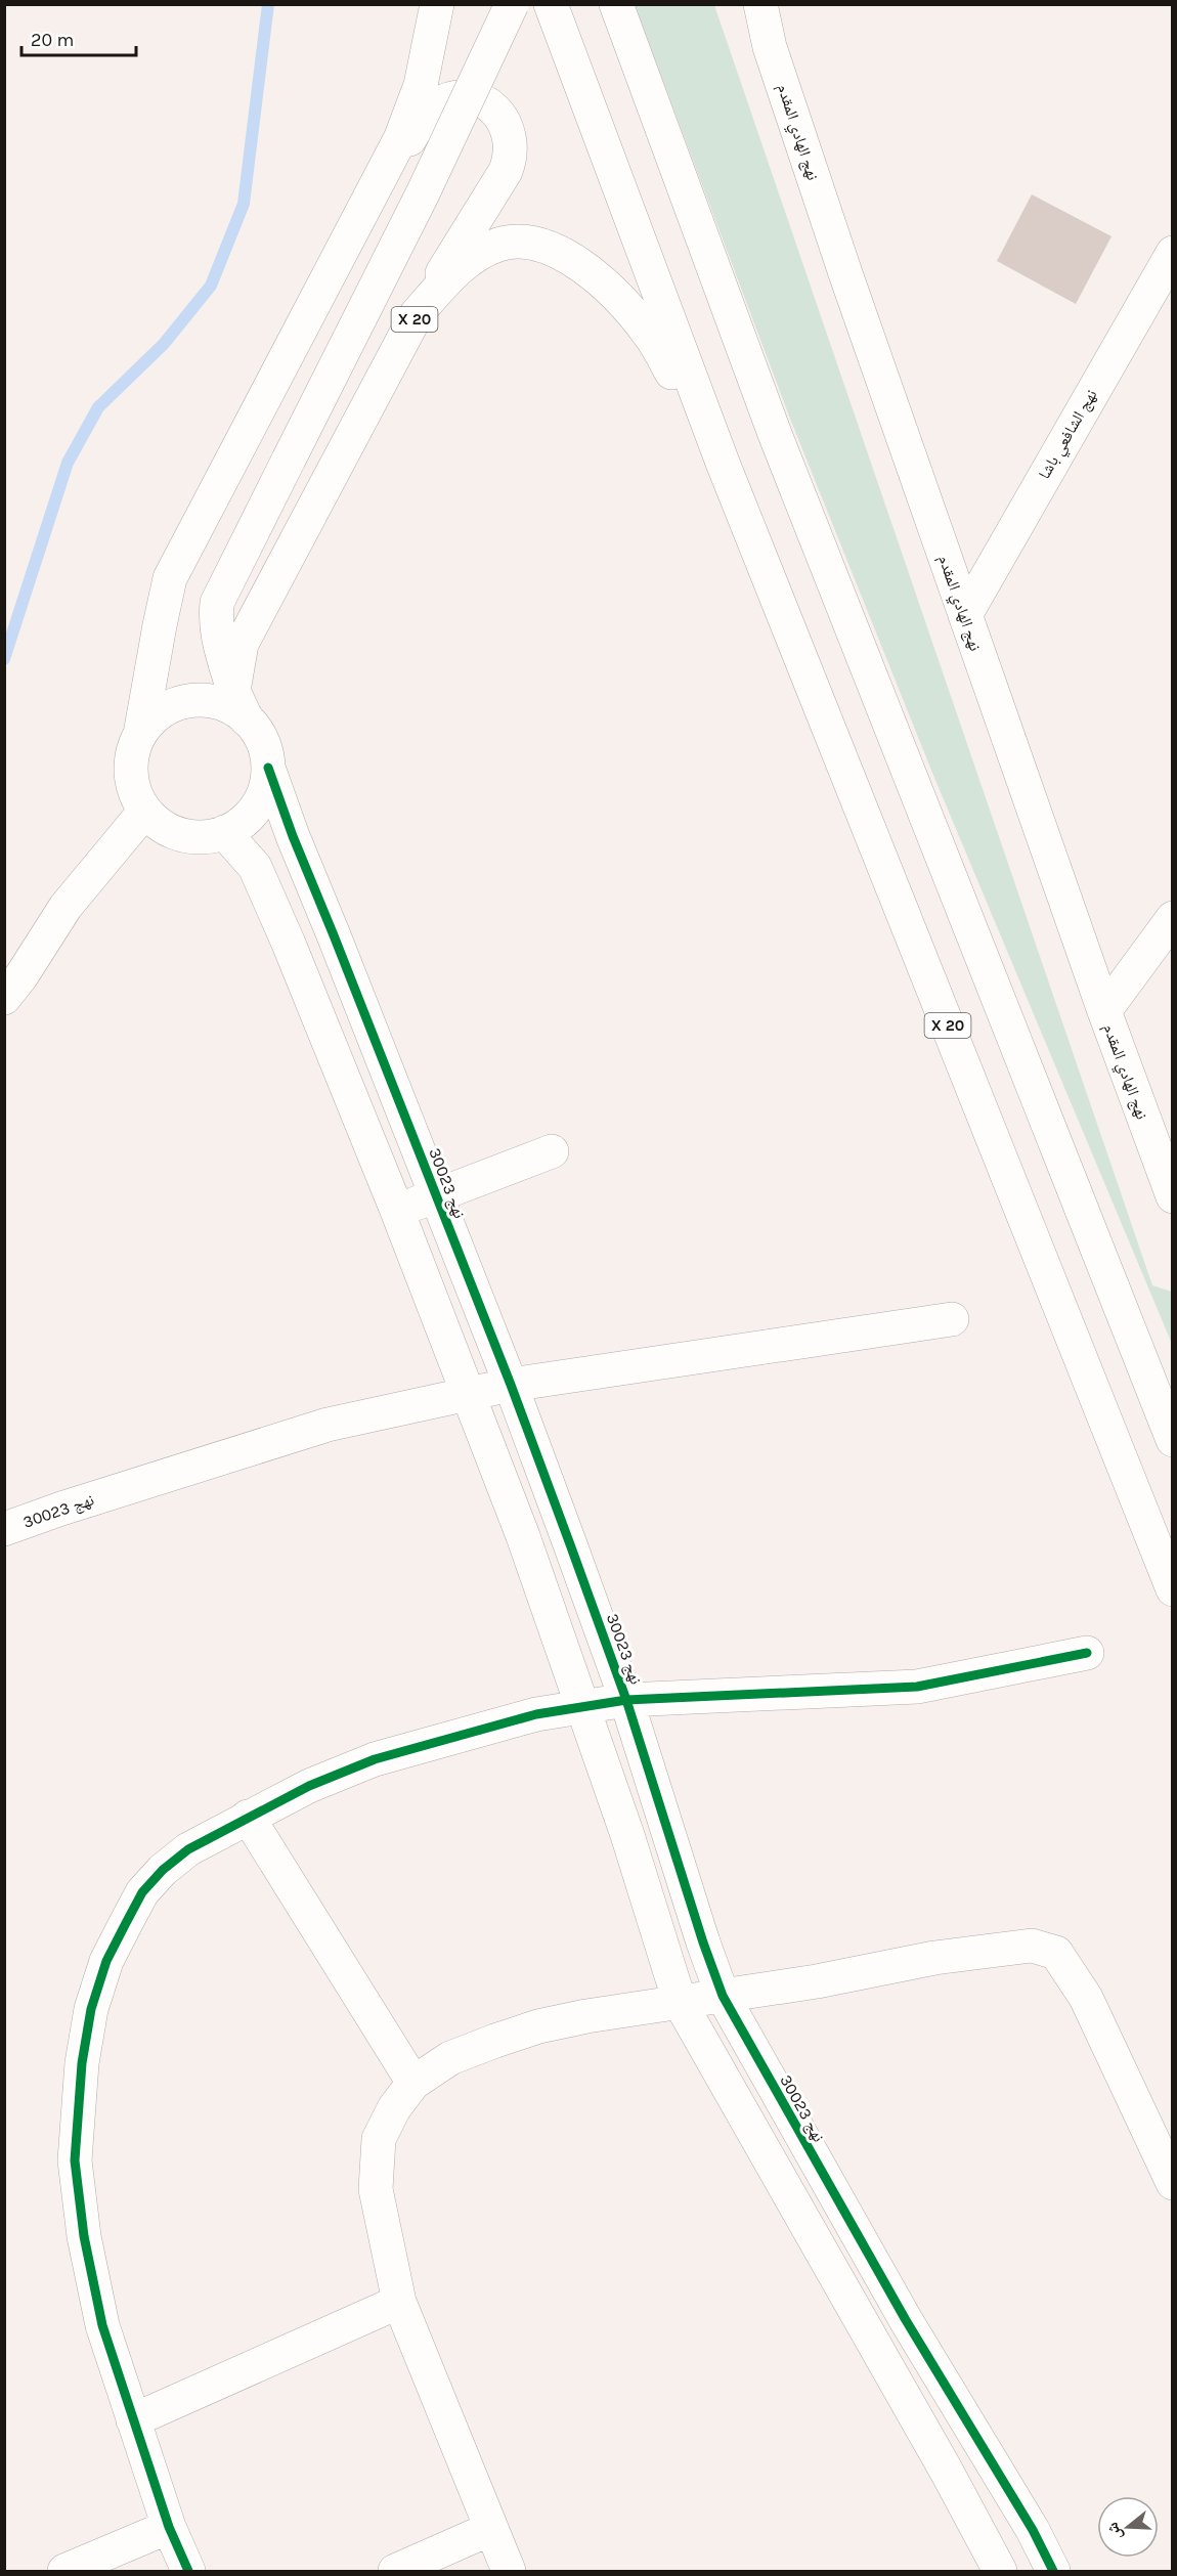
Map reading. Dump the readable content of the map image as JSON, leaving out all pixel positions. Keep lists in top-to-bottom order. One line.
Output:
{"streets":{"main road":["نهج الهادي المقدم","X 20","نهج الشافعي باشا","نهج 30023"]},"crossings":[["نهج الهادي المقدم","نهج الشافعي باشا"],["X 20","نهج 30023"]],"scale_bar":"20 m","north":"left"}
